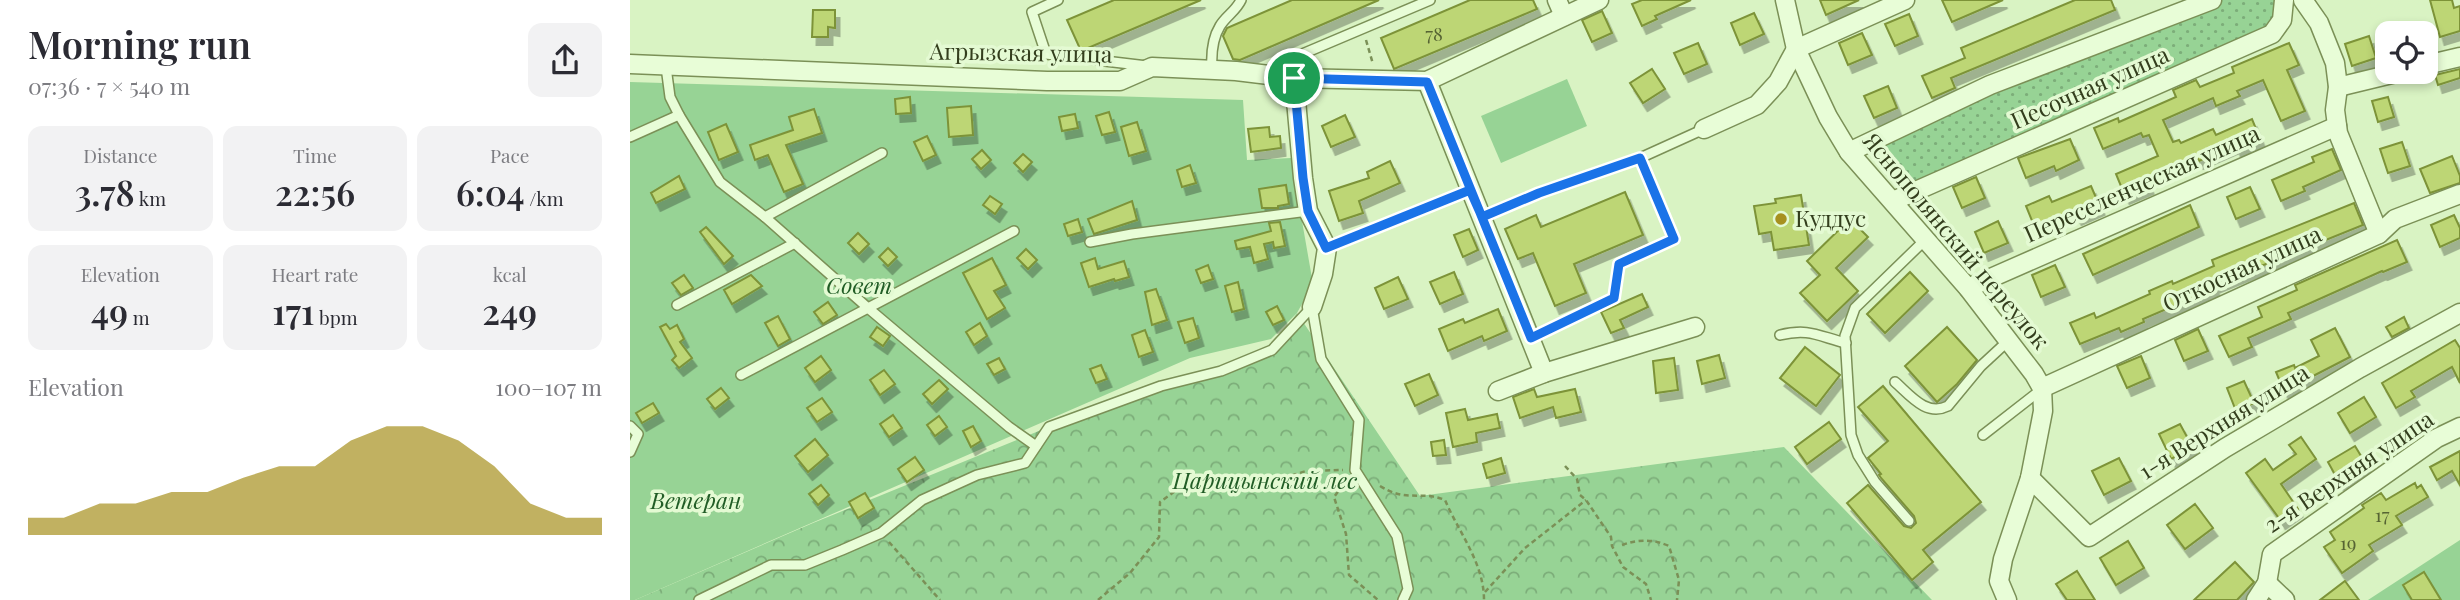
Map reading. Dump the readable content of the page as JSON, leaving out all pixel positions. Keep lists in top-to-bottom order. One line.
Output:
{"streets":{"street":["Агрызская улица","Песочная улица","Переселенческая улица","Яснополянский переулок","Откосная улица","1-я Верхняя улица","2-я Верхняя улица"]},"crossings":[["Песочная улица","Яснополянский переулок"],["Переселенческая улица","Яснополянский переулок"],["Яснополянский переулок","Откосная улица"]],"parks":["Совет","Царицынский лес","Ветеран"],"places":["Куддус"],"house_numbers":["78","17","19"],"page":{"heading":["Morning run","07:36 · 7 × 540 m"],"stats":[["Distance","3.78 km"],["Time","22:56"],["Pace","6:04 /km"],["Elevation","49 m"],["Heart rate","171 bpm"],["kcal","249"]],"chart":["Elevation","100–107 m"]}}
